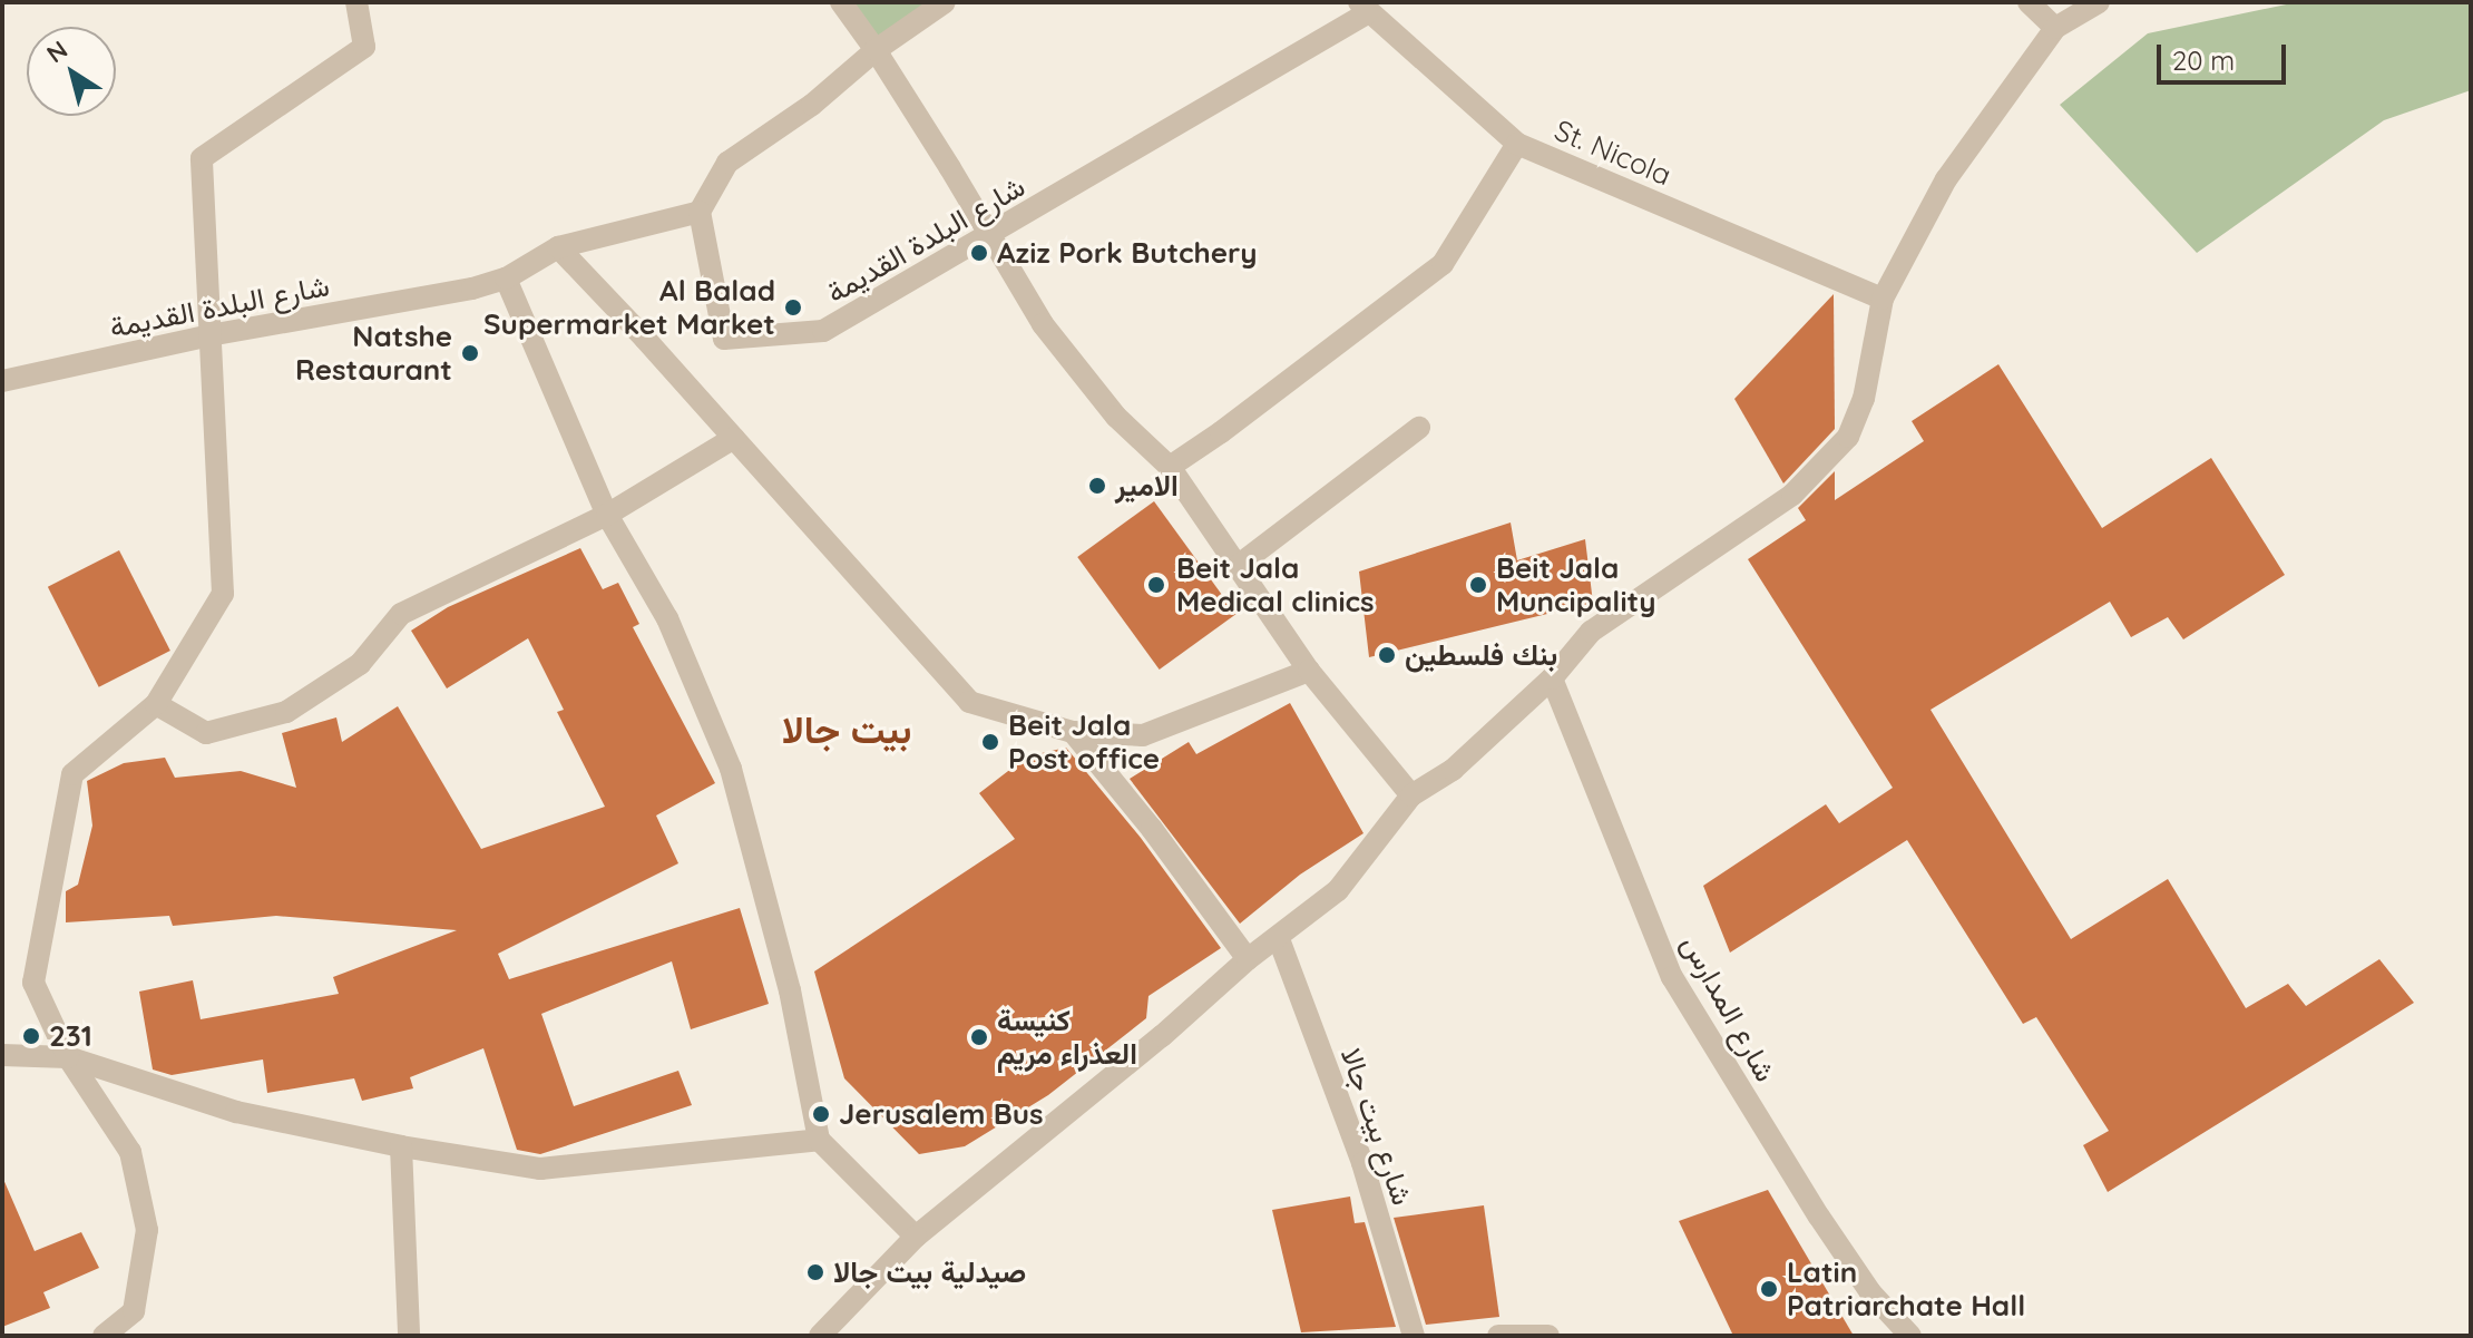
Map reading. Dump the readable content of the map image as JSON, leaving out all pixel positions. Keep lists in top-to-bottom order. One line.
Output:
{"streets":{"street":["St. Nicola","شارع البلدة القديمة","شارع المدارس","شارع بيت جالا"]},"crossings":[["St. Nicola","شارع البلدة القديمة"]],"districts":["بيت جالا"],"places":["Aziz Pork Butchery","Al Balad Supermarket Market","Natshe Restaurant","الامير","Beit Jala Medical clinics","Beit Jala Muncipality","بنك فلسطين","Beit Jala Post office","231","كنيسة العذراء مريم","Jerusalem Bus","صيدلية بيت جالا","Latin Patriarchate Hall"],"scale_bar":"20 m","north":"top left"}
